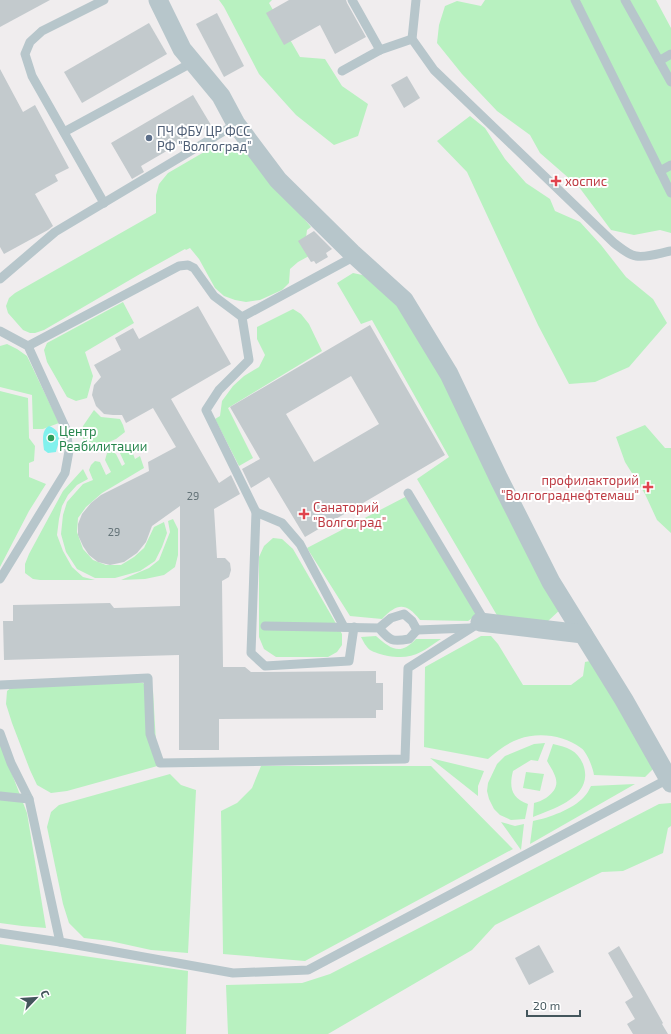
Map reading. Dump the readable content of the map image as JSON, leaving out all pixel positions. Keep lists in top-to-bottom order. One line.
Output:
{"places":{"other":["ПЧ ФБУ ЦР ФСС РФ \"Волгоград\"","Центр Реабилитации"],"health":["хоспис","профилакторий \"Волгограднефтемаш\"","Санаторий \"Волгоград\""]},"house_numbers":["29","29"],"scale_bar":"20 m","north":"top right"}
